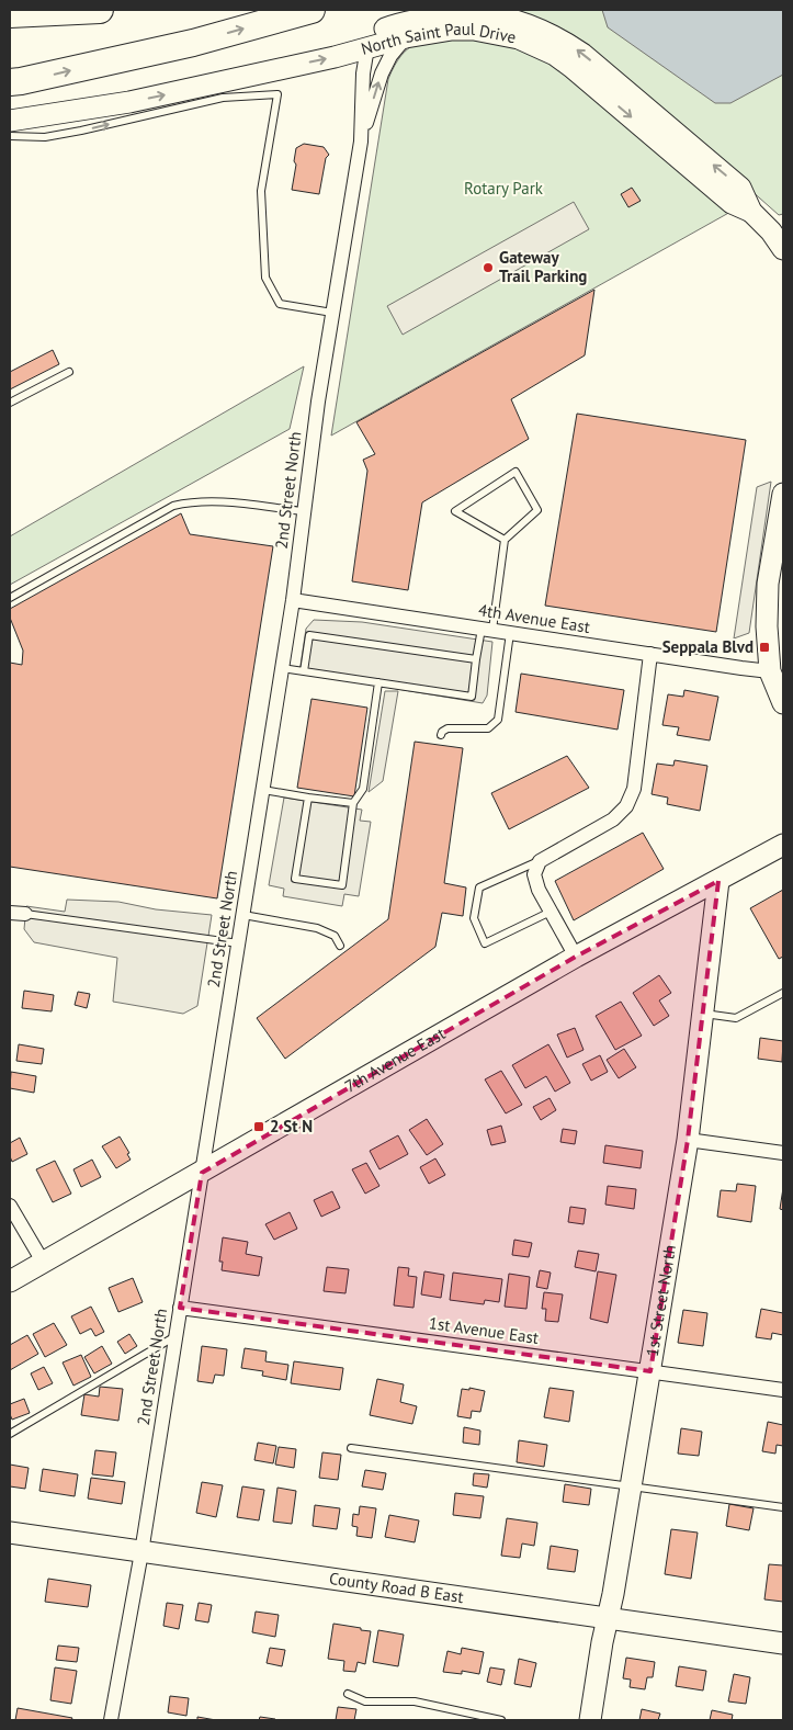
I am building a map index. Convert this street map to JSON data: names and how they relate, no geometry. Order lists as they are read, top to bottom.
{
  "streets": {
    "street": [
      "North Saint Paul Drive",
      "2nd Street North",
      "4th Avenue East",
      "7th Avenue East",
      "1st Street North",
      "1st Avenue East",
      "County Road B East"
    ]
  },
  "crossings": [
    ["North Saint Paul Drive", "2nd Street North"],
    ["2nd Street North", "4th Avenue East"],
    ["2nd Street North", "7th Avenue East"],
    ["2nd Street North", "1st Avenue East"],
    ["2nd Street North", "County Road B East"],
    ["7th Avenue East", "1st Street North"],
    ["1st Street North", "1st Avenue East"],
    ["1st Street North", "County Road B East"]
  ],
  "parks": ["Rotary Park"],
  "places": {
    "other": ["Gateway Trail Parking"],
    "transit": ["Seppala Blvd", "2 St N"]
  }
}
